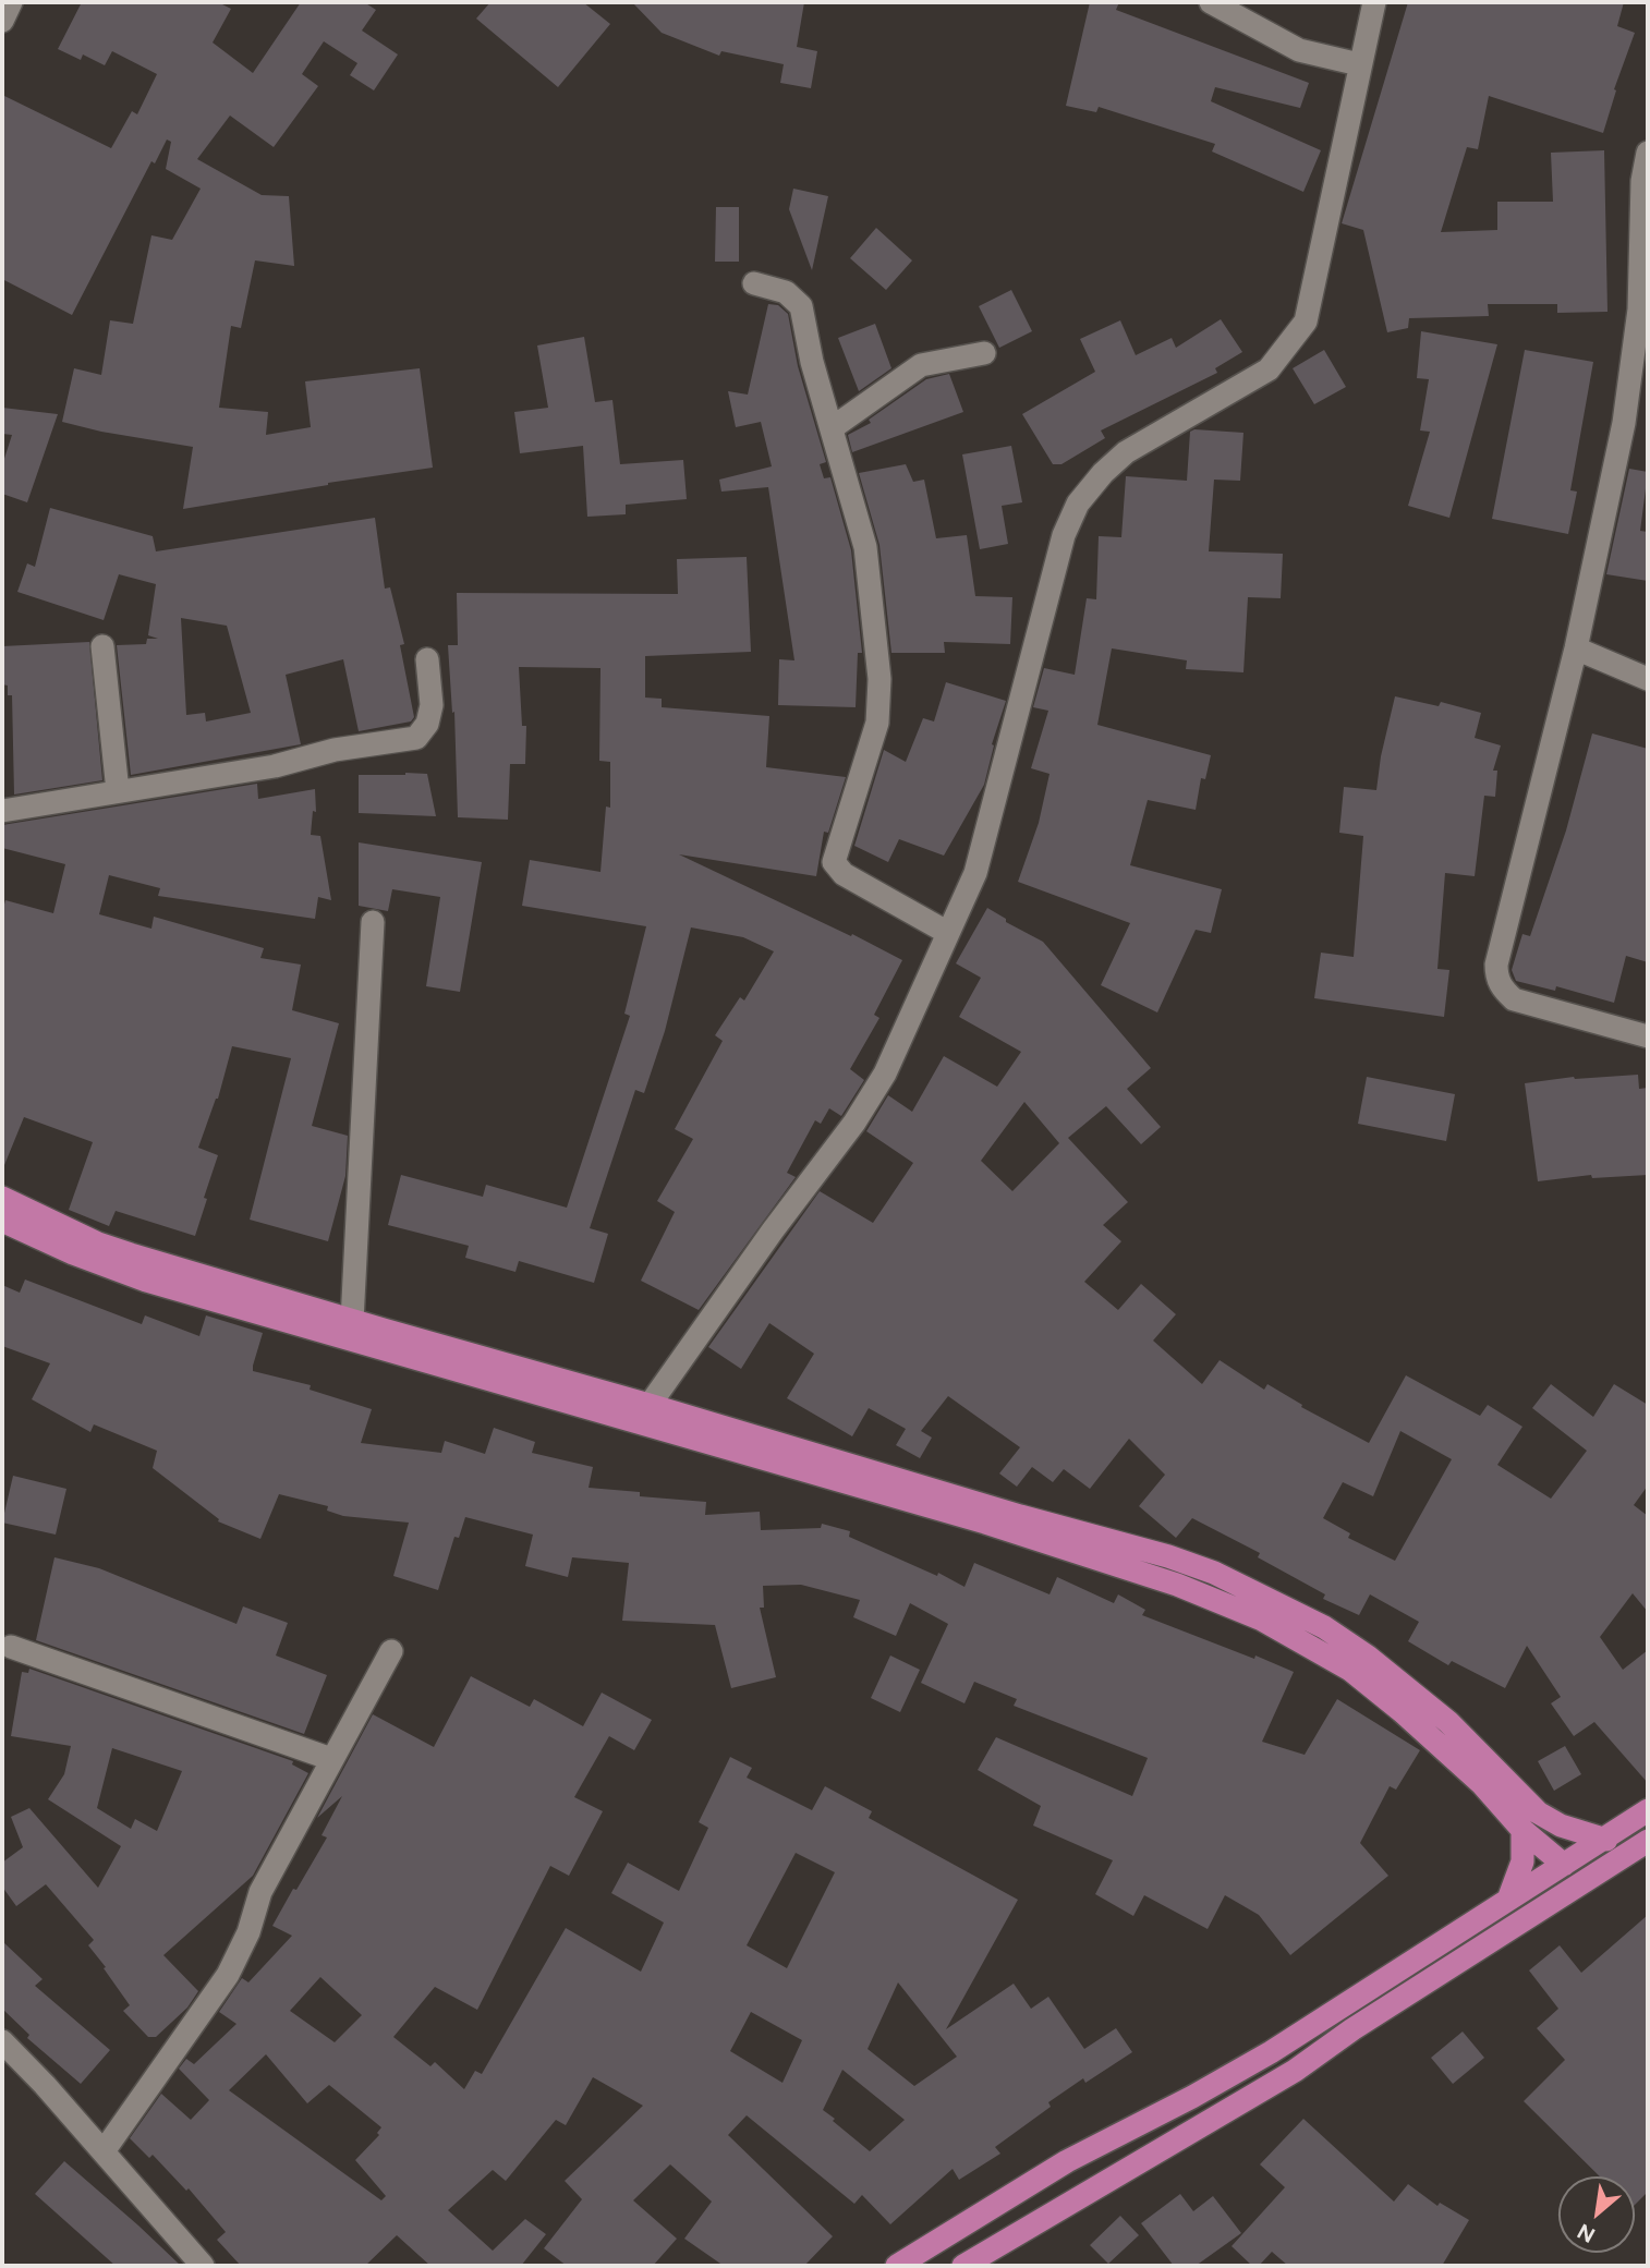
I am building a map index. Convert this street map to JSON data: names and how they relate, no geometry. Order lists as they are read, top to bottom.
{
  "north": "bottom left"
}
